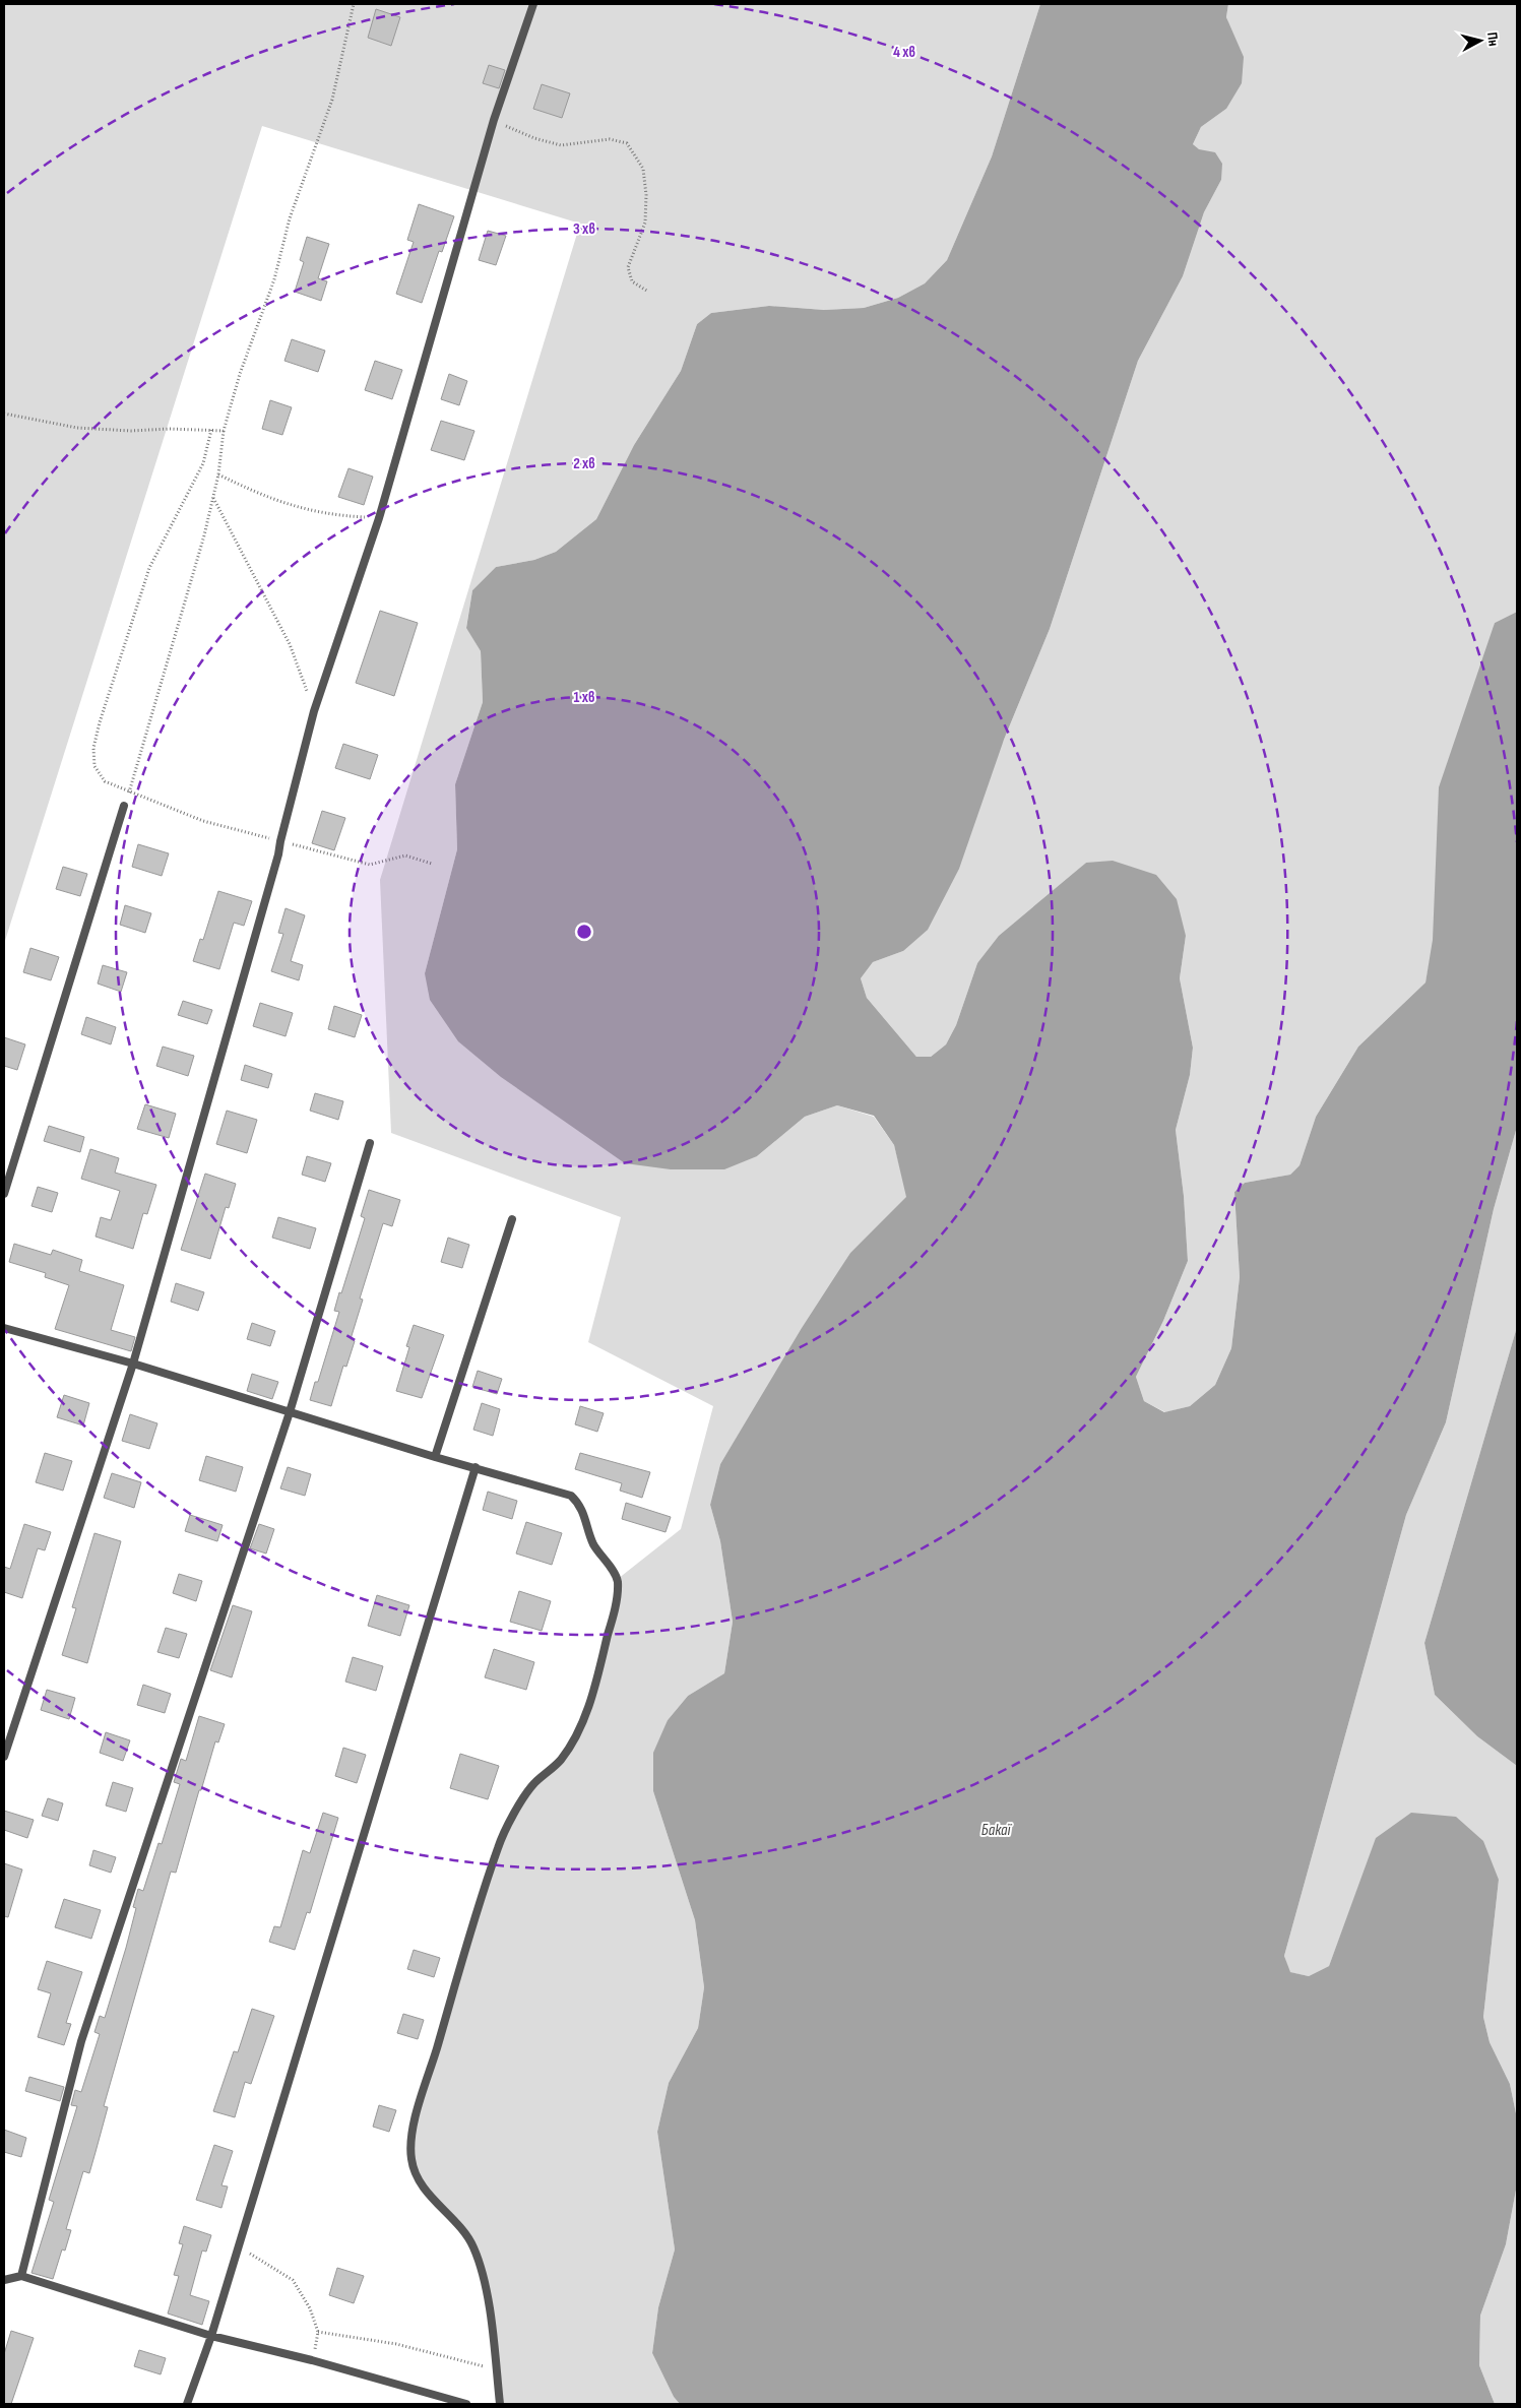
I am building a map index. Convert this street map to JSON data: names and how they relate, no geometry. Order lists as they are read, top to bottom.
{
  "water": ["Бакаї"],
  "north": "right",
  "rings": [
    "4 хв",
    "3 хв",
    "2 хв",
    "1 хв"
  ]
}
